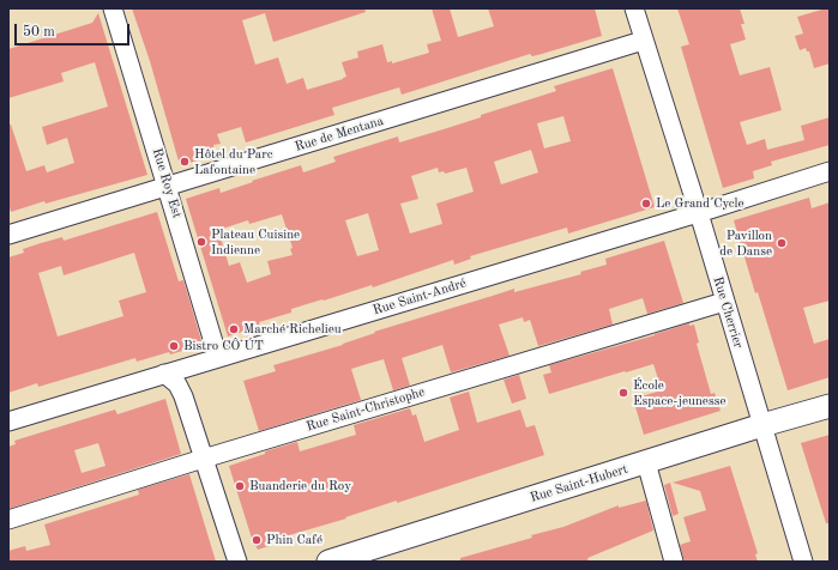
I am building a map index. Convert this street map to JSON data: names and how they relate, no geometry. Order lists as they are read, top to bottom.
{
  "streets": {
    "street": [
      "Rue de Mentana",
      "Rue Roy Est",
      "Rue Saint-André",
      "Rue Cherrier",
      "Rue Saint-Christophe",
      "Rue Saint-Hubert"
    ]
  },
  "crossings": [
    ["Rue de Mentana", "Rue Roy Est"],
    ["Rue de Mentana", "Rue Cherrier"],
    ["Rue Roy Est", "Rue Saint-André"],
    ["Rue Saint-André", "Rue Cherrier"],
    ["Rue Cherrier", "Rue Saint-Christophe"],
    ["Rue Cherrier", "Rue Saint-Hubert"]
  ],
  "places": [
    "Hôtel du Parc Lafontaine",
    "Le Grand Cycle",
    "Plateau Cuisine Indienne",
    "Pavillon de Danse",
    "Marché Richelieu",
    "Bistro CÔ ÚT",
    "École Espace-jeunesse",
    "Buanderie du Roy",
    "Phin Café"
  ],
  "scale_bar": "50 m"
}
